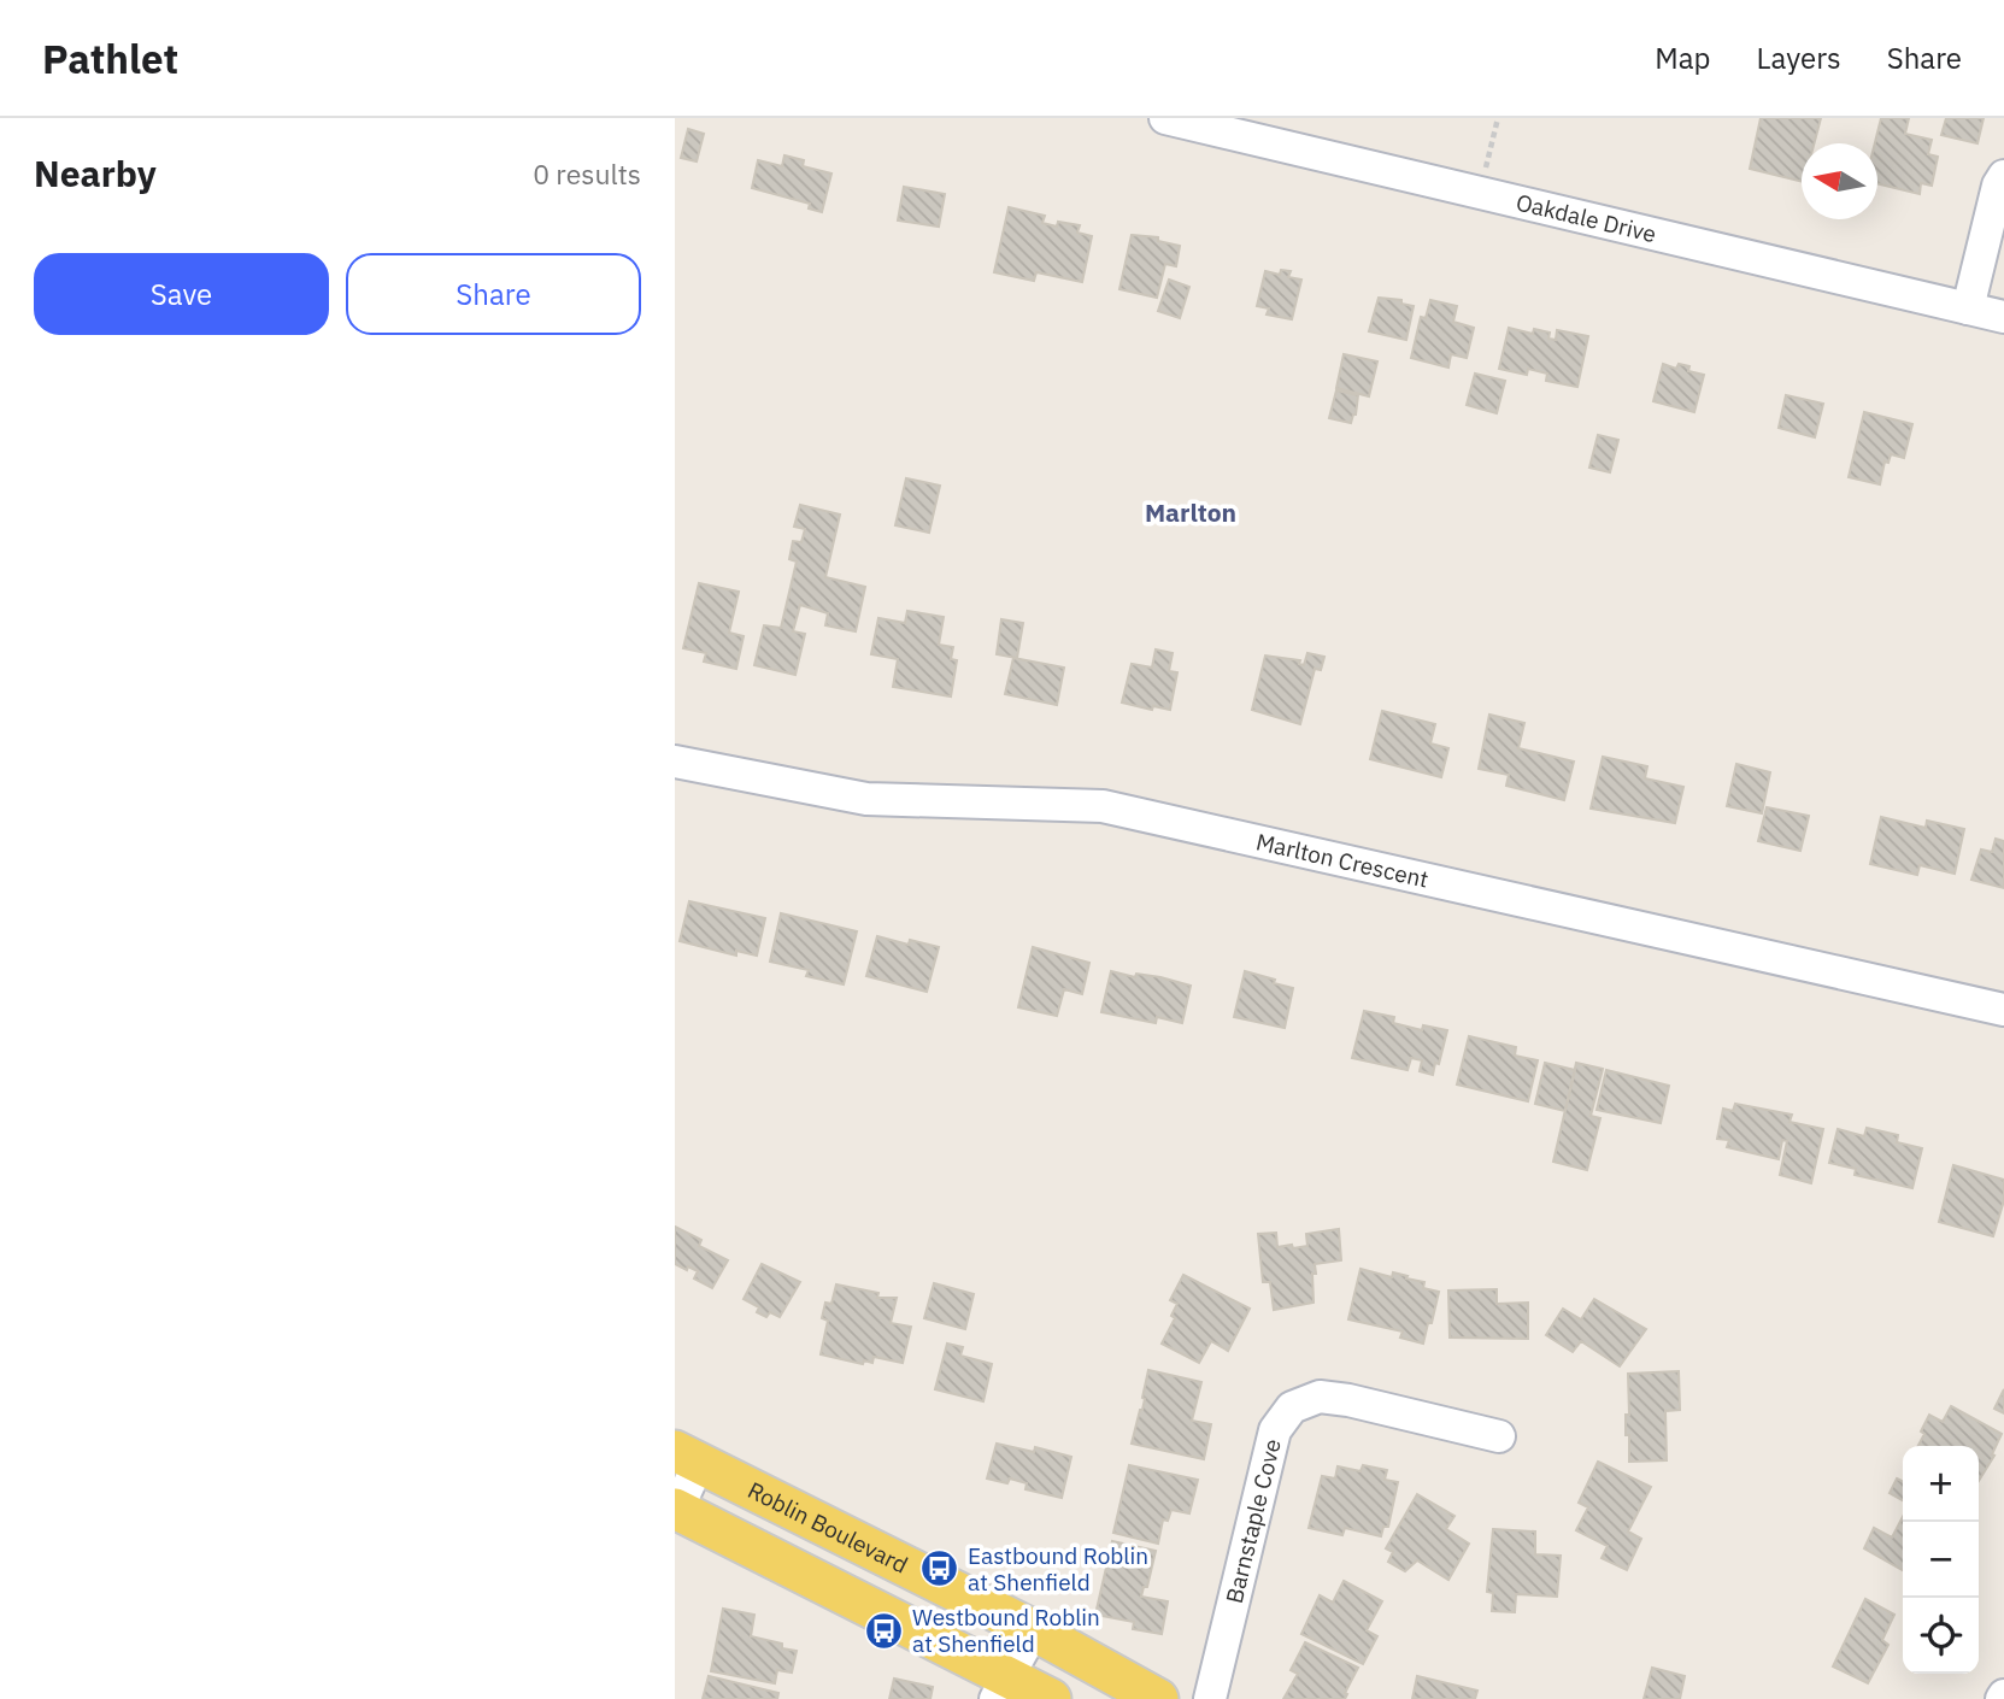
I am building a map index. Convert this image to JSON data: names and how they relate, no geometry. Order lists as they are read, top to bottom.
{
  "streets": {
    "main road": ["Roblin Boulevard"],
    "street": ["Oakdale Drive", "Marlton Crescent", "Barnstaple Cove"]
  },
  "districts": ["Marlton"],
  "places": {
    "bus stop": ["Eastbound Roblin at Shenfield", "Westbound Roblin at Shenfield"]
  },
  "north": "left",
  "page": {
    "header": "Pathlet",
    "nav": ["Map", "Layers", "Share"],
    "heading": ["Nearby", "0 results"],
    "buttons": ["Save", "Share"],
    "map_buttons": ["+", "−"]
  }
}
